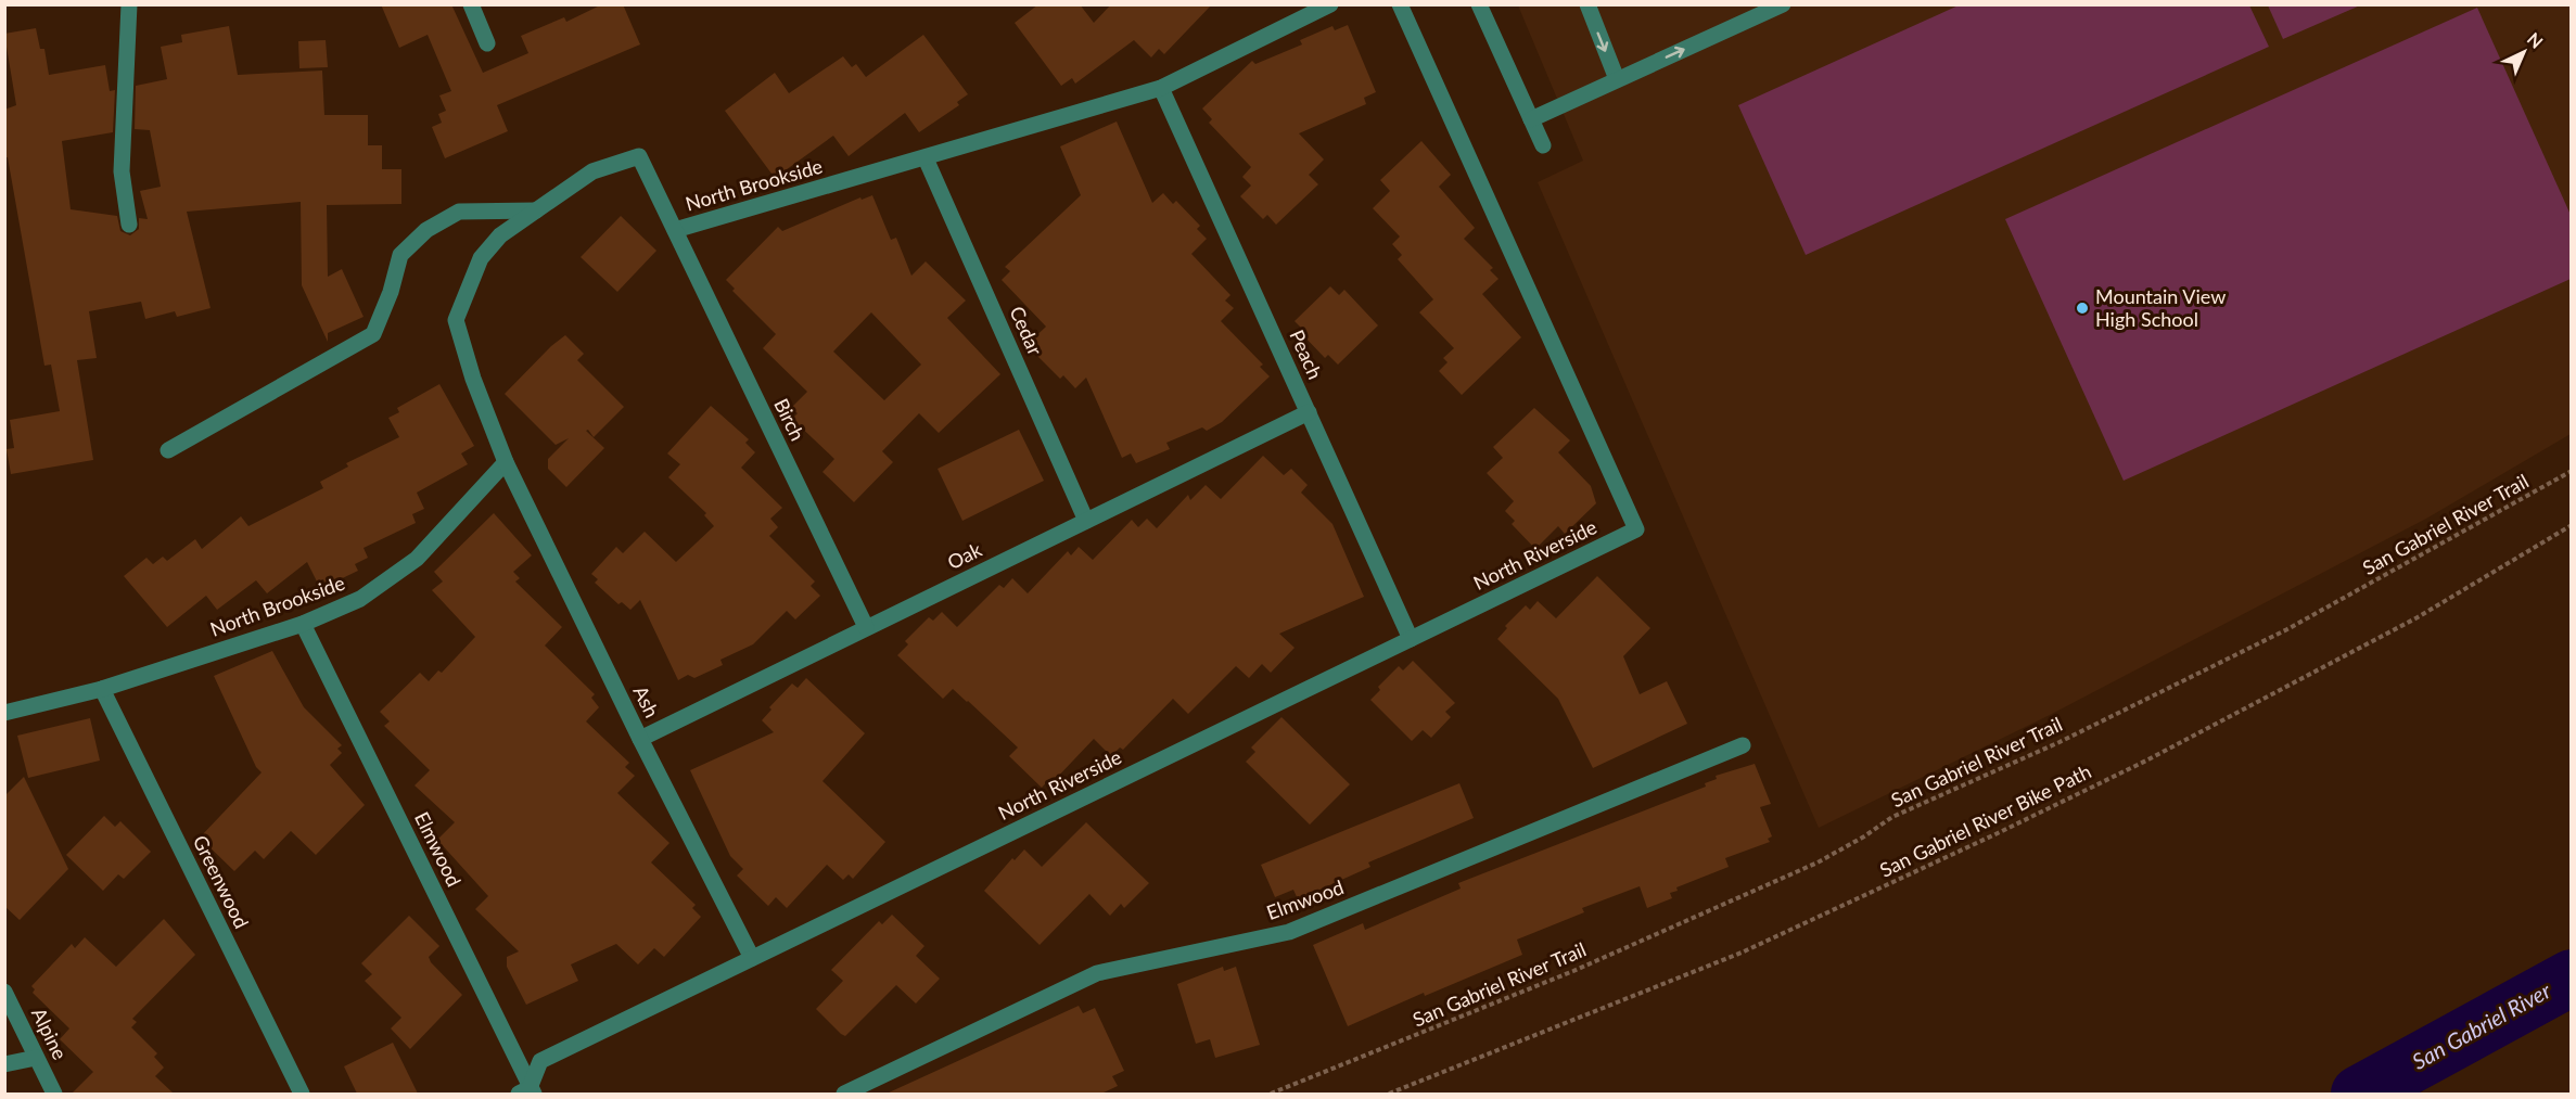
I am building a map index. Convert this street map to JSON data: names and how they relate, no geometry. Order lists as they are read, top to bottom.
{
  "streets": {
    "street": [
      "North Brookside",
      "Cedar",
      "Peach",
      "Birch",
      "North Riverside",
      "Oak",
      "Ash",
      "Elmwood",
      "Greenwood",
      "Alpine"
    ],
    "path": ["San Gabriel River Trail", "San Gabriel River Bike Path"]
  },
  "crossings": [
    ["North Brookside", "Cedar"],
    ["North Brookside", "Peach"],
    ["North Brookside", "Birch"],
    ["North Brookside", "Ash"],
    ["North Brookside", "Elmwood"],
    ["North Brookside", "Greenwood"],
    ["Cedar", "Oak"],
    ["Peach", "North Riverside"],
    ["Peach", "Oak"],
    ["Birch", "Oak"],
    ["North Riverside", "Ash"],
    ["North Riverside", "Elmwood"],
    ["Oak", "Ash"]
  ],
  "water": ["San Gabriel River"],
  "places": ["Mountain View High School"],
  "north": "top right"
}
